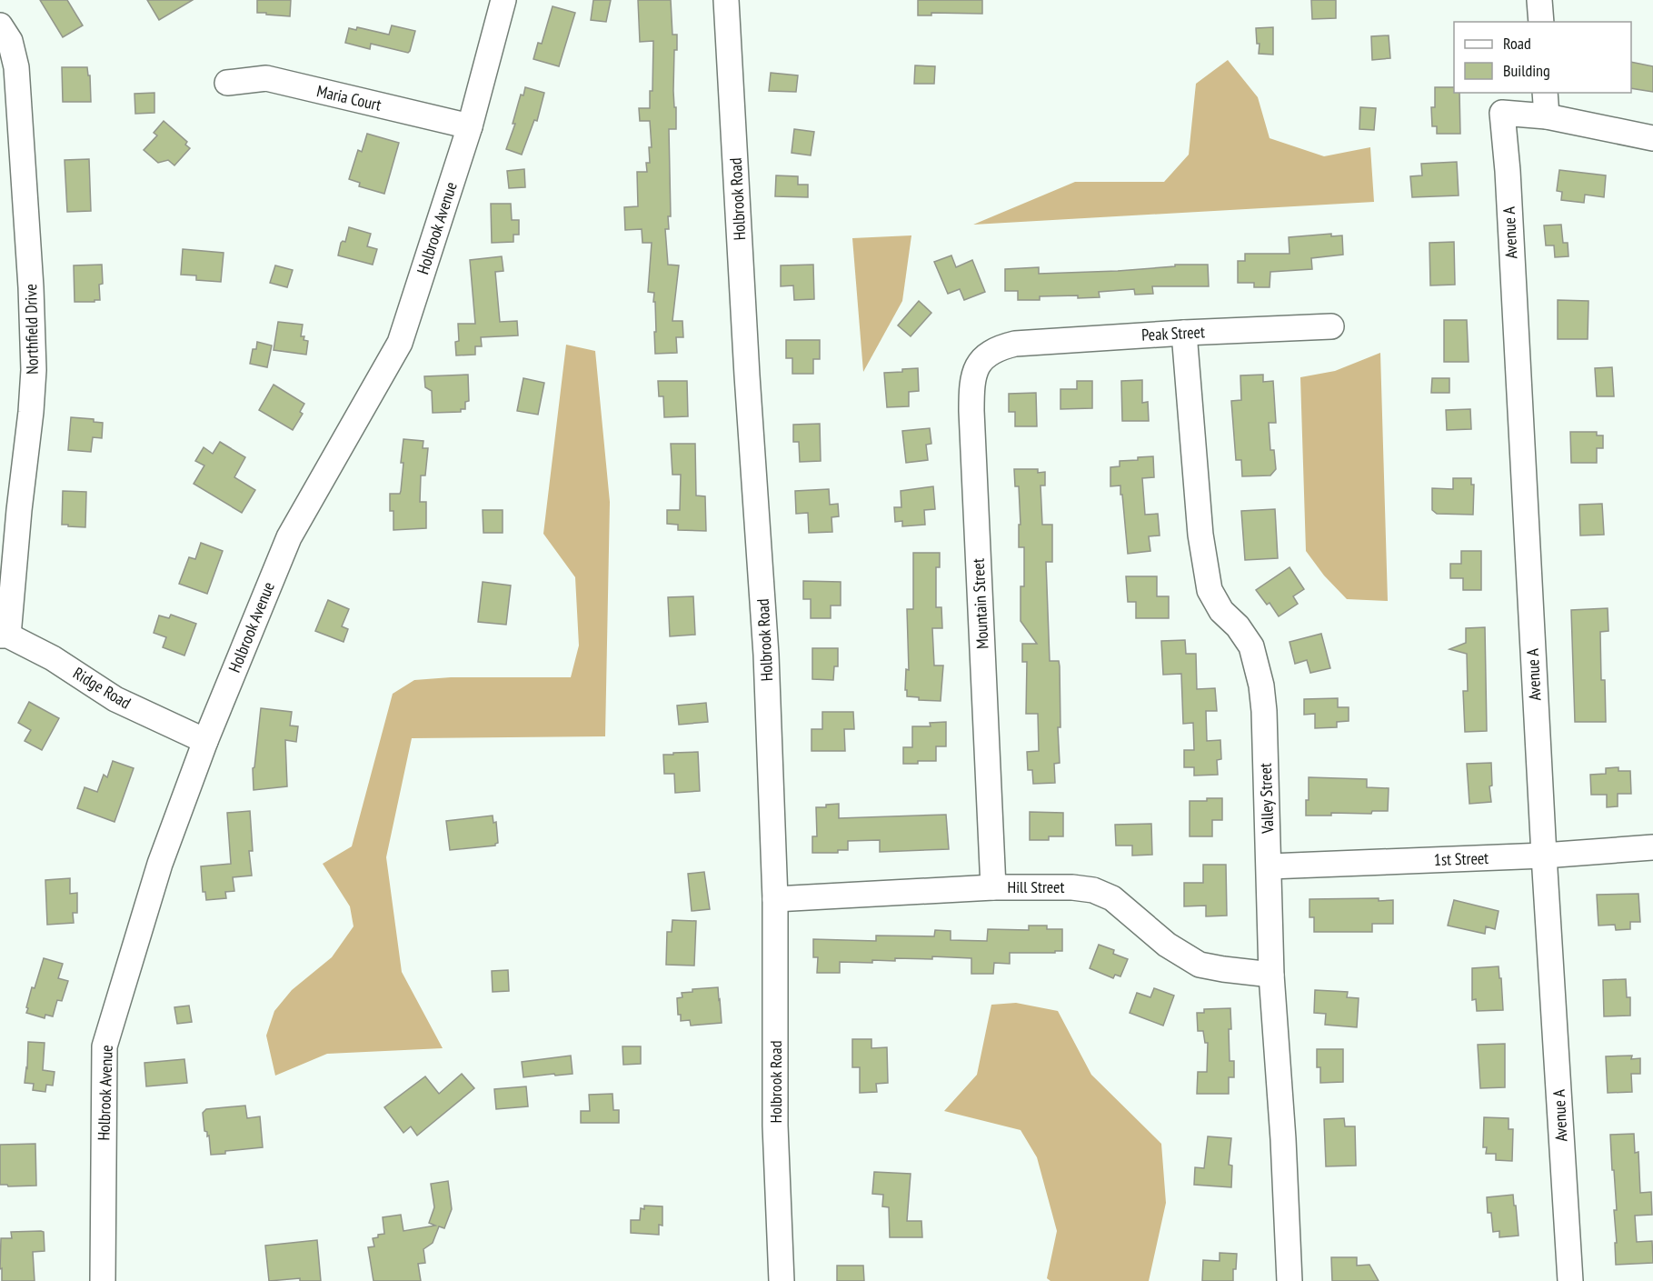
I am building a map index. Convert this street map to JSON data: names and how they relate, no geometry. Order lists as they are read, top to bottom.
{
  "streets": {
    "street": [
      "Maria Court",
      "Holbrook Road",
      "Holbrook Avenue",
      "Avenue A",
      "Northfield Drive",
      "Peak Street",
      "Mountain Street",
      "Ridge Road",
      "Valley Street",
      "1st Street",
      "Hill Street"
    ]
  },
  "crossings": [
    ["Maria Court", "Holbrook Avenue"],
    ["Holbrook Road", "Hill Street"],
    ["Holbrook Avenue", "Ridge Road"],
    ["Avenue A", "1st Street"],
    ["Northfield Drive", "Ridge Road"],
    ["Peak Street", "Mountain Street"],
    ["Peak Street", "Valley Street"],
    ["Mountain Street", "Hill Street"],
    ["Valley Street", "1st Street"],
    ["Valley Street", "Hill Street"]
  ],
  "legend": ["Road", "Building"]
}
